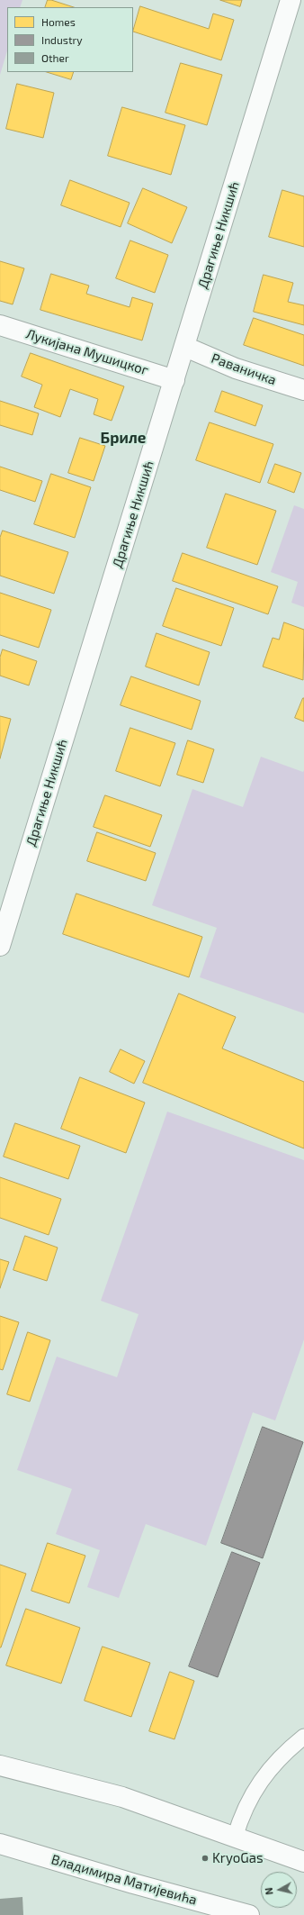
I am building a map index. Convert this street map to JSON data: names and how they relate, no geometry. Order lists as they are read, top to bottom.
{
  "streets": {
    "street": [
      "Драгиње Никшић",
      "Лукијана Мушицког",
      "Раваничка",
      "Владимира Матијевића"
    ]
  },
  "crossings": [
    ["Драгиње Никшић", "Лукијана Мушицког"],
    ["Драгиње Никшић", "Раваничка"]
  ],
  "districts": ["Бриле"],
  "places": ["KryoGas"],
  "legend": ["Homes", "Industry", "Other"],
  "north": "left"
}
